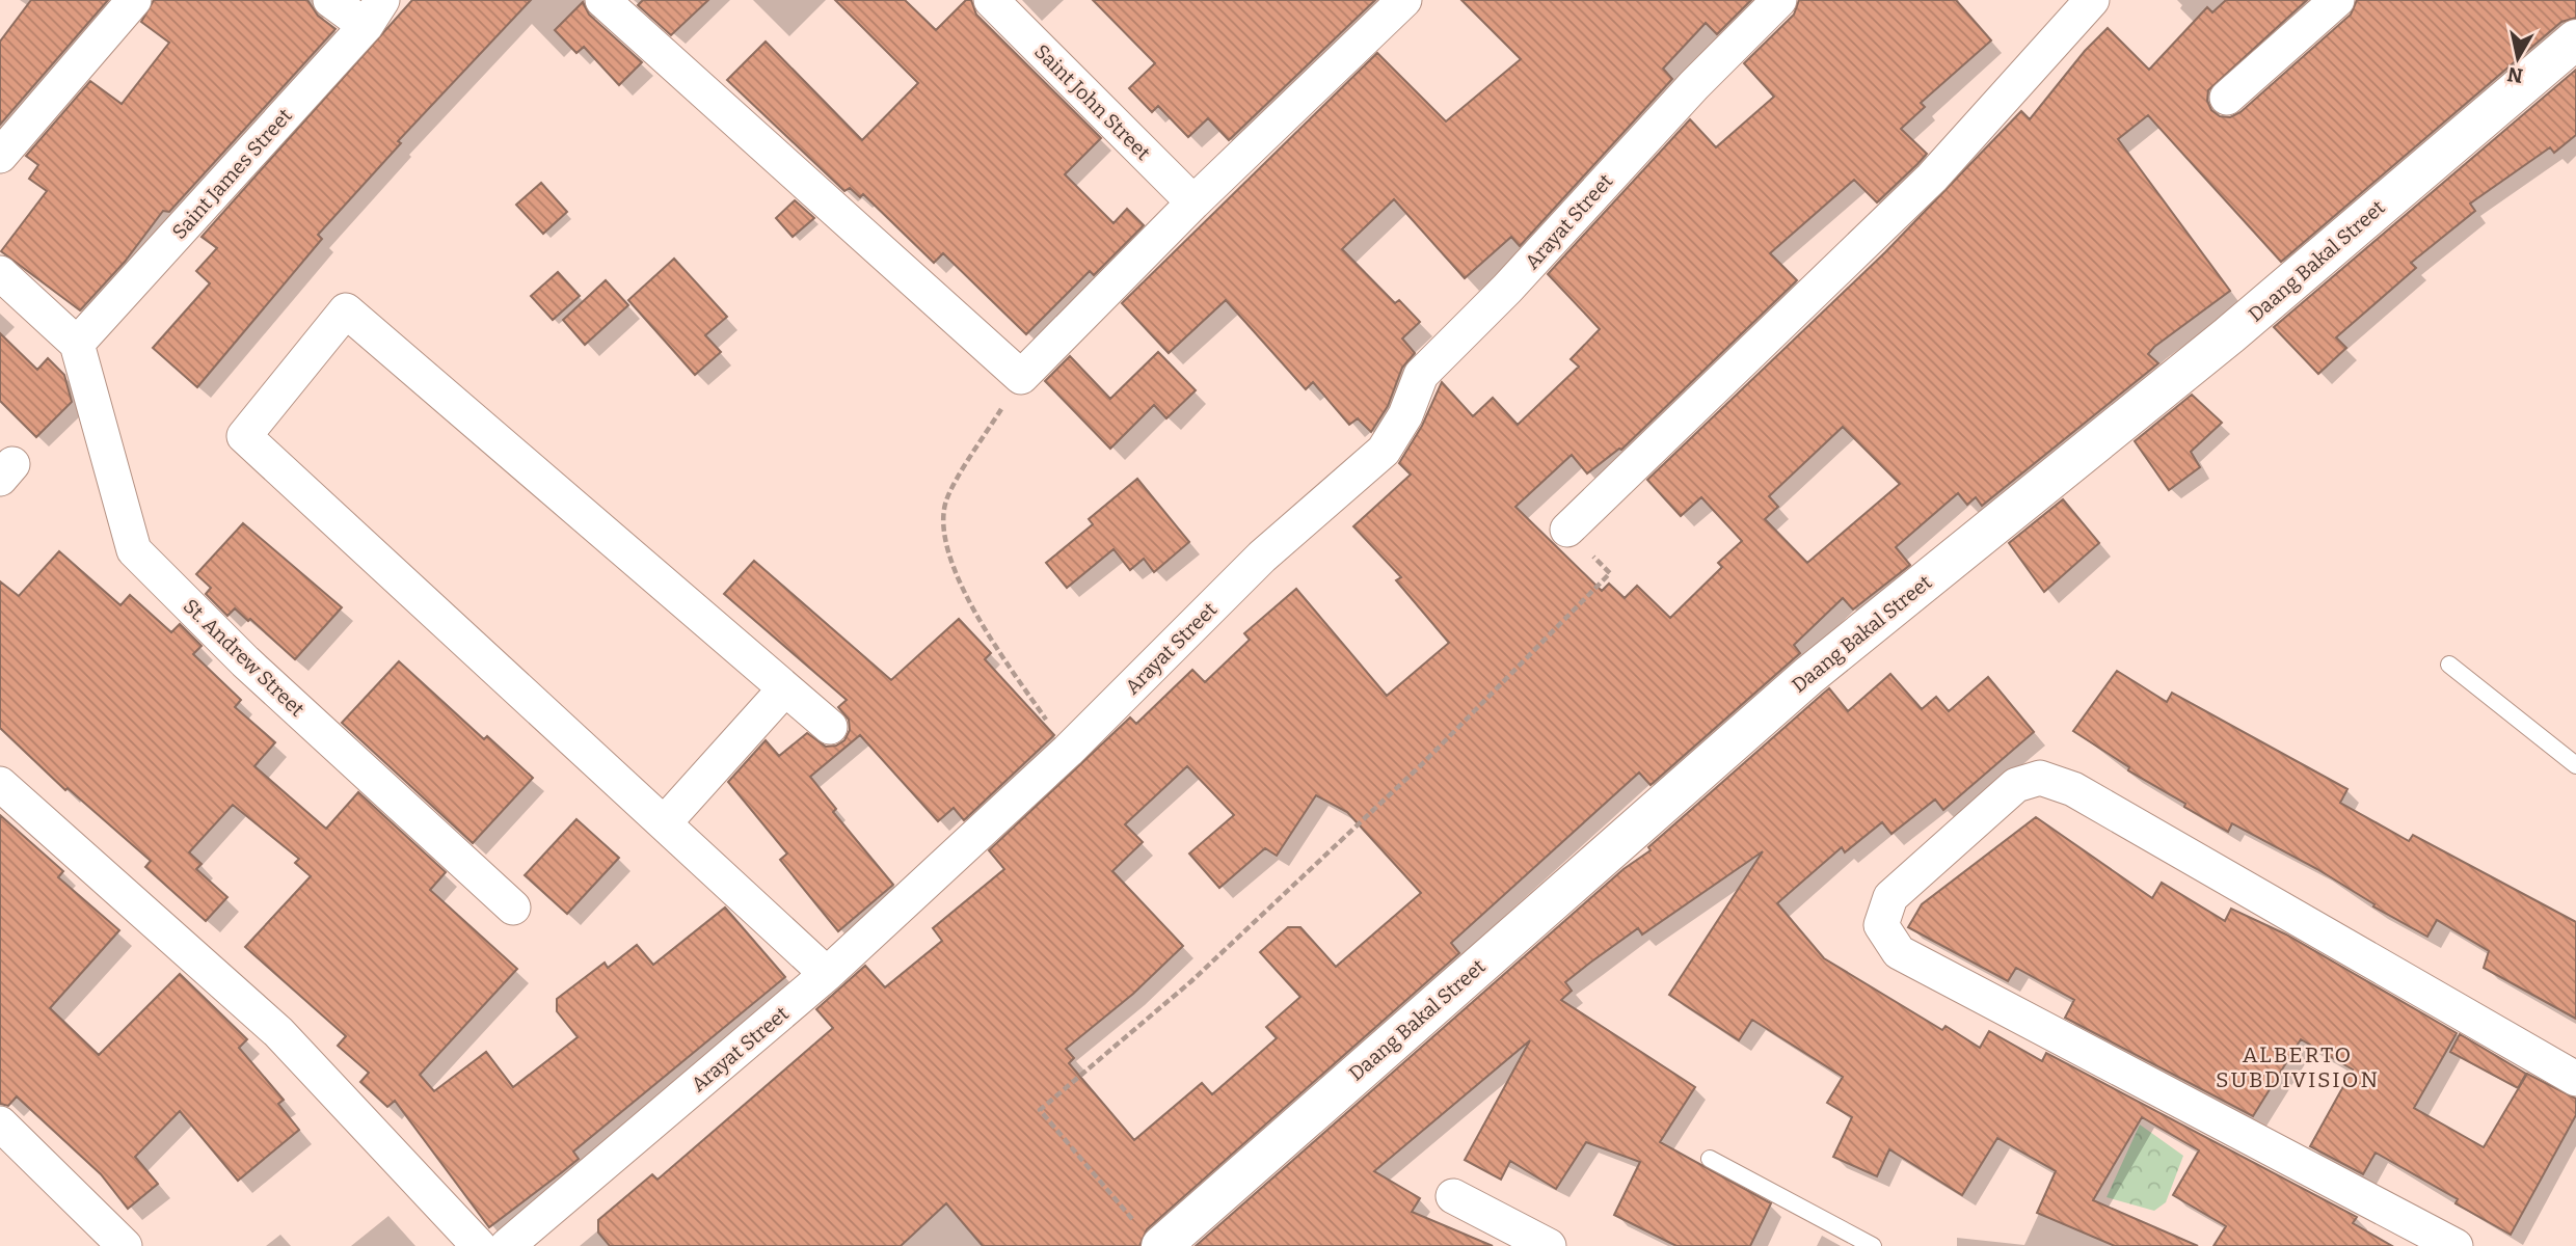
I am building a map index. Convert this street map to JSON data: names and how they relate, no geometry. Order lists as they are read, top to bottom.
{
  "streets": {
    "street": [
      "Saint John Street",
      "Saint James Street",
      "Arayat Street",
      "Daang Bakal Street",
      "St. Andrew Street"
    ]
  },
  "crossings": [
    ["Saint James Street", "St. Andrew Street"]
  ],
  "districts": ["ALBERTO SUBDIVISION"],
  "north": "bottom"
}
